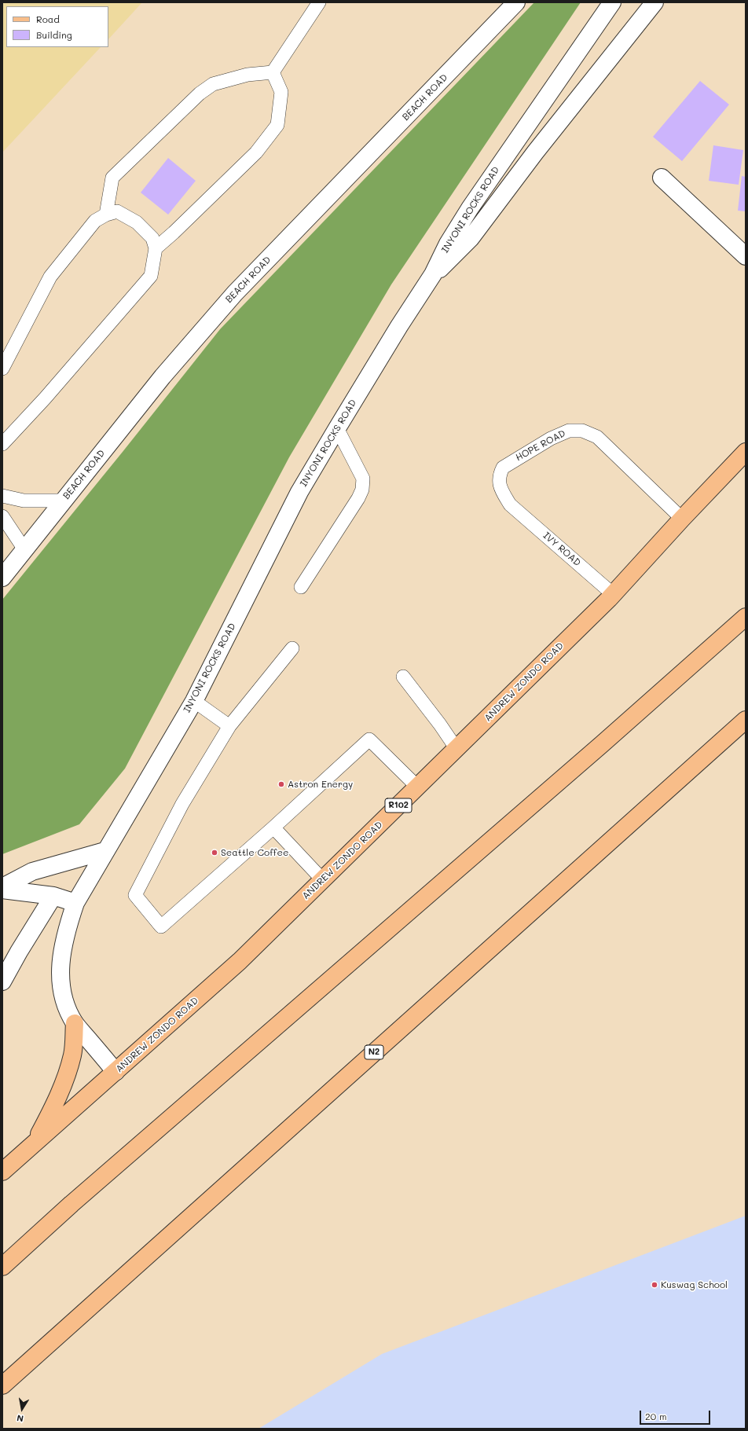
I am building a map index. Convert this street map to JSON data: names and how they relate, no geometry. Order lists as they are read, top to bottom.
{
  "streets": {
    "main road": ["ANDREW ZONDO ROAD", "R102", "N2"],
    "street": ["BEACH ROAD", "INYONI ROCKS ROAD"],
    "lane": ["HOPE ROAD", "IVY ROAD"]
  },
  "crossings": [
    ["INYONI ROCKS ROAD", "ANDREW ZONDO ROAD"],
    ["HOPE ROAD", "IVY ROAD"],
    ["HOPE ROAD", "ANDREW ZONDO ROAD"],
    ["IVY ROAD", "ANDREW ZONDO ROAD"]
  ],
  "places": ["Astron Energy", "Seattle Coffee", "Kuswag School"],
  "legend": ["Road", "Building"],
  "scale_bar": "20 m",
  "north": "bottom"
}
